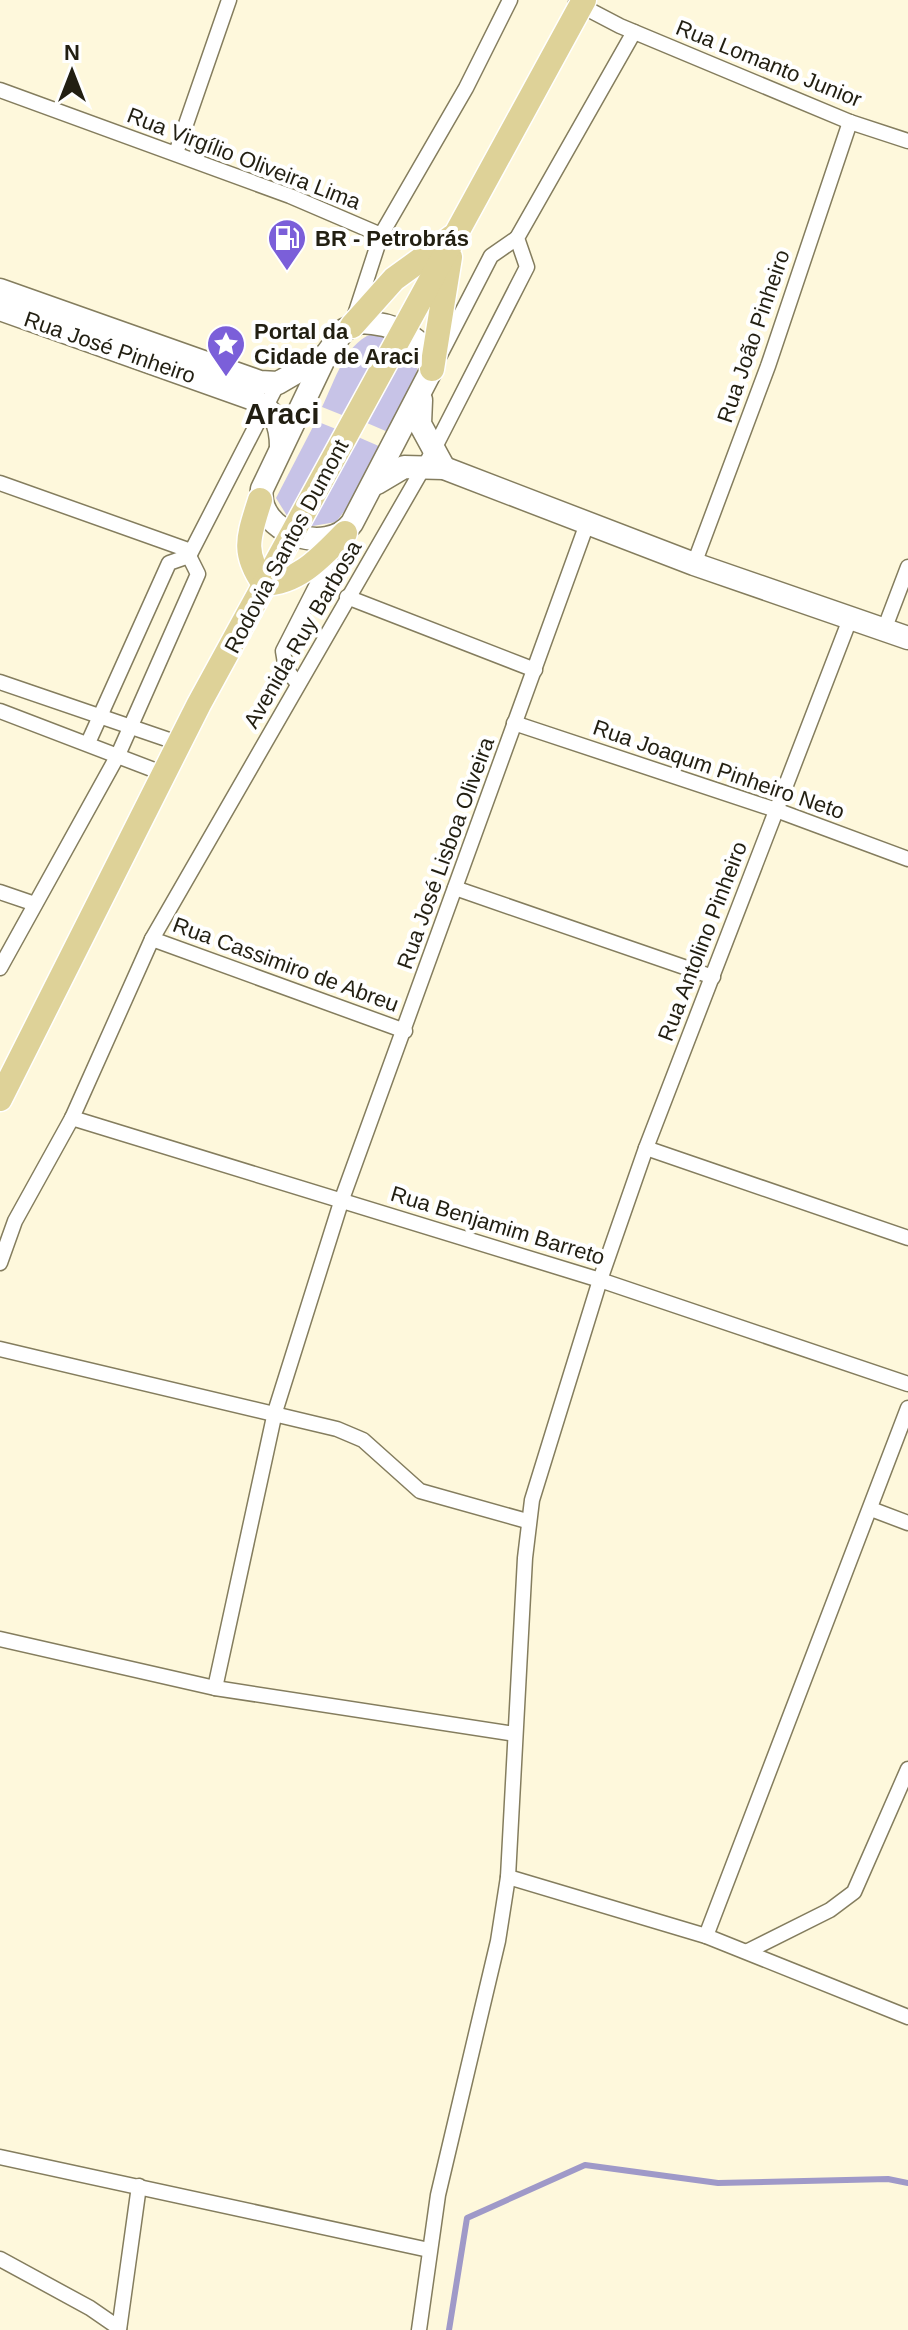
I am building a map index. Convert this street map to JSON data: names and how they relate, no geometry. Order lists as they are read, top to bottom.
{
  "streets": {
    "highway": ["Rodovia Santos Dumont"],
    "main road": ["Rua José Pinheiro"],
    "street": [
      "Rua Lomanto Junior",
      "Rua Virgílio Oliveira Lima",
      "Rua João Pinheiro",
      "Avenida Ruy Barbosa",
      "Rua Joaqum Pinheiro Neto",
      "Rua José Lisboa Oliveira",
      "Rua Antolino Pinheiro",
      "Rua Cassimiro de Abreu",
      "Rua Benjamim Barreto"
    ]
  },
  "crossings": [
    ["Rua Lomanto Junior", "Rua João Pinheiro"],
    ["Rua Lomanto Junior", "Rodovia Santos Dumont"],
    ["Avenida Ruy Barbosa", "Rua Cassimiro de Abreu"],
    ["Avenida Ruy Barbosa", "Rua Benjamim Barreto"],
    ["Rua Joaqum Pinheiro Neto", "Rua José Lisboa Oliveira"],
    ["Rua Joaqum Pinheiro Neto", "Rua Antolino Pinheiro"],
    ["Rua José Lisboa Oliveira", "Rua Cassimiro de Abreu"],
    ["Rua José Lisboa Oliveira", "Rua Benjamim Barreto"],
    ["Rua Antolino Pinheiro", "Rua Benjamim Barreto"]
  ],
  "districts": ["Araci"],
  "places": {
    "fuel station": ["BR - Petrobrás"],
    "place": ["Portal da Cidade de Araci"]
  },
  "north": "top"
}
